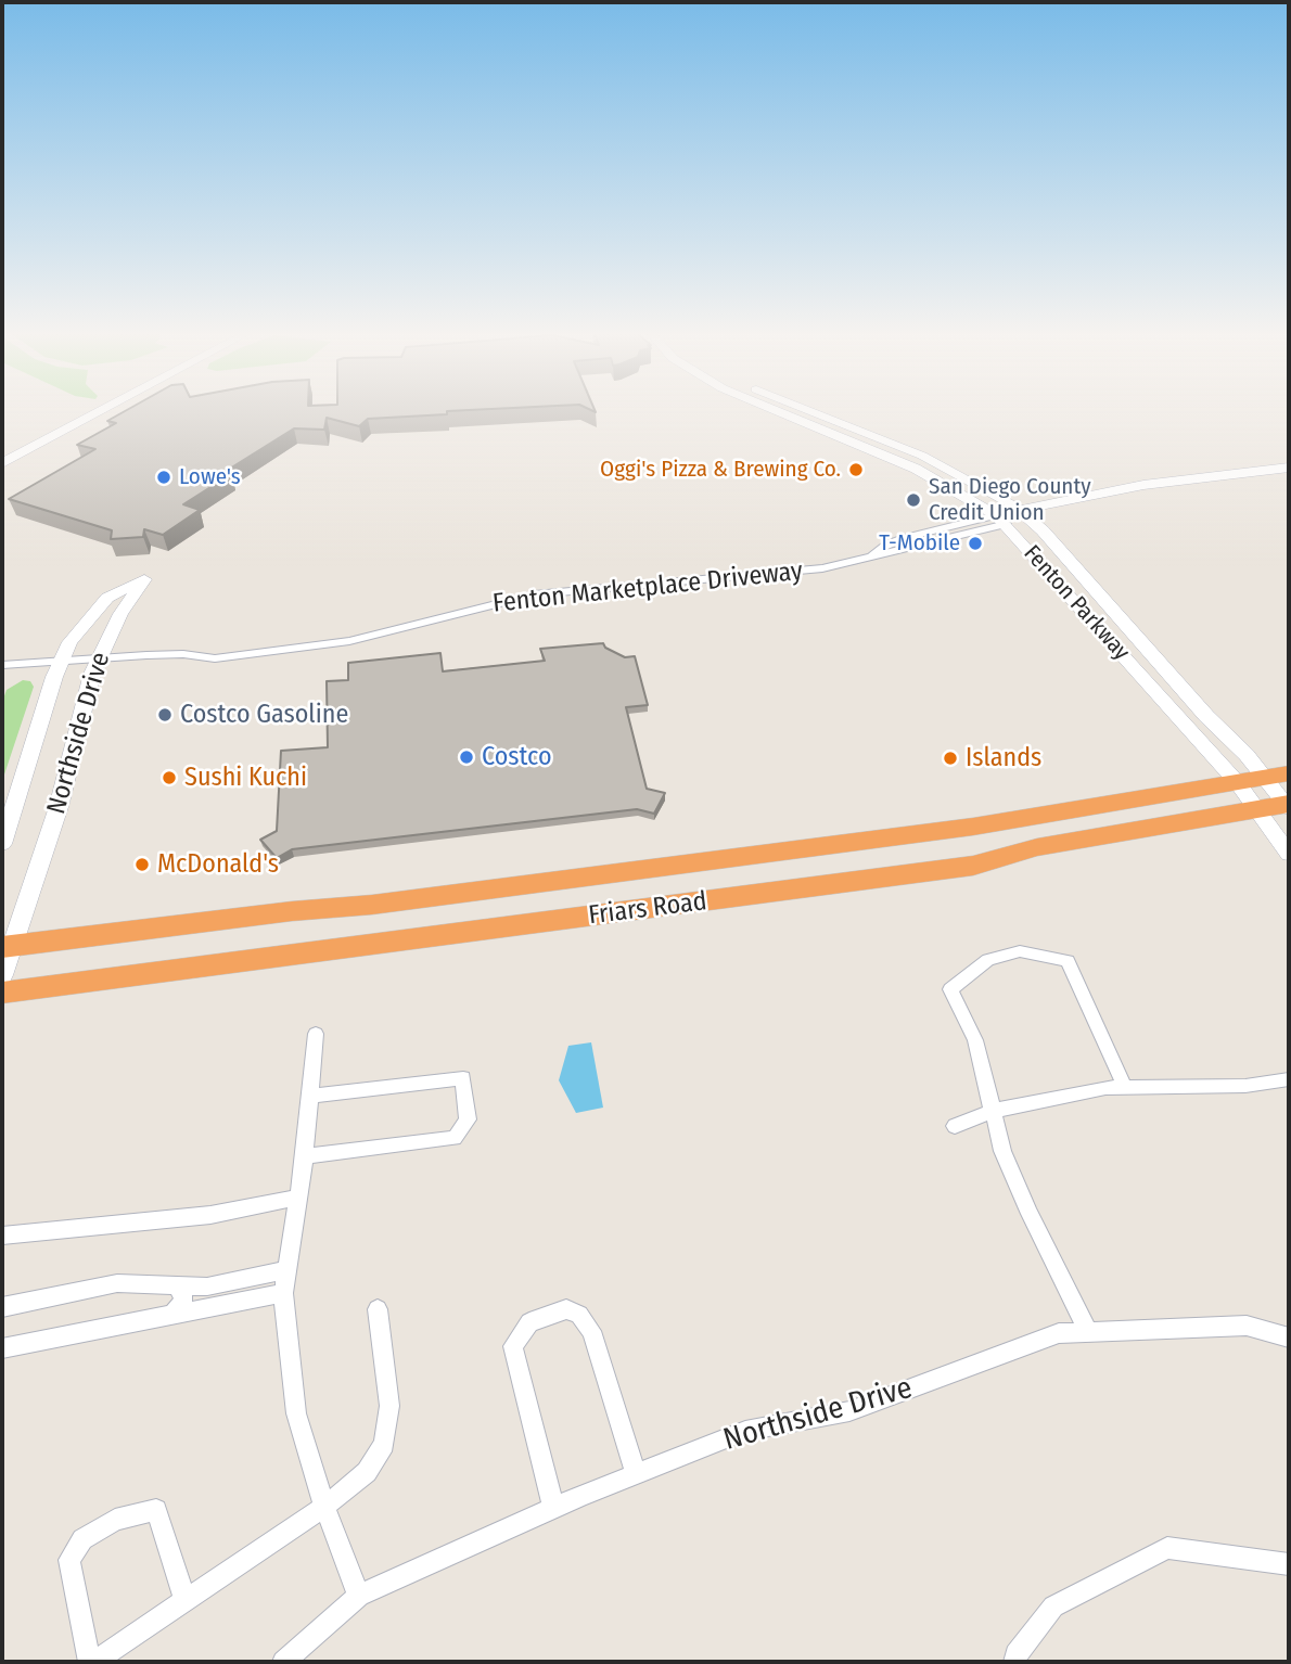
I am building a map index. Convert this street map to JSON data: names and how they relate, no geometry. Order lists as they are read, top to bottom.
{
  "streets": {
    "highway": ["Friars Road"],
    "street": ["Fenton Marketplace Driveway", "Fenton Parkway", "Northside Drive"]
  },
  "crossings": [
    ["Fenton Marketplace Driveway", "Fenton Parkway"],
    ["Fenton Marketplace Driveway", "Northside Drive"],
    ["Fenton Parkway", "Friars Road"],
    ["Northside Drive", "Friars Road"]
  ],
  "places": [
    "Oggi's Pizza & Brewing Co.",
    "Lowe's",
    "San Diego County Credit Union",
    "T-Mobile",
    "Costco Gasoline",
    "Costco",
    "Islands",
    "Sushi Kuchi",
    "McDonald's"
  ]
}
